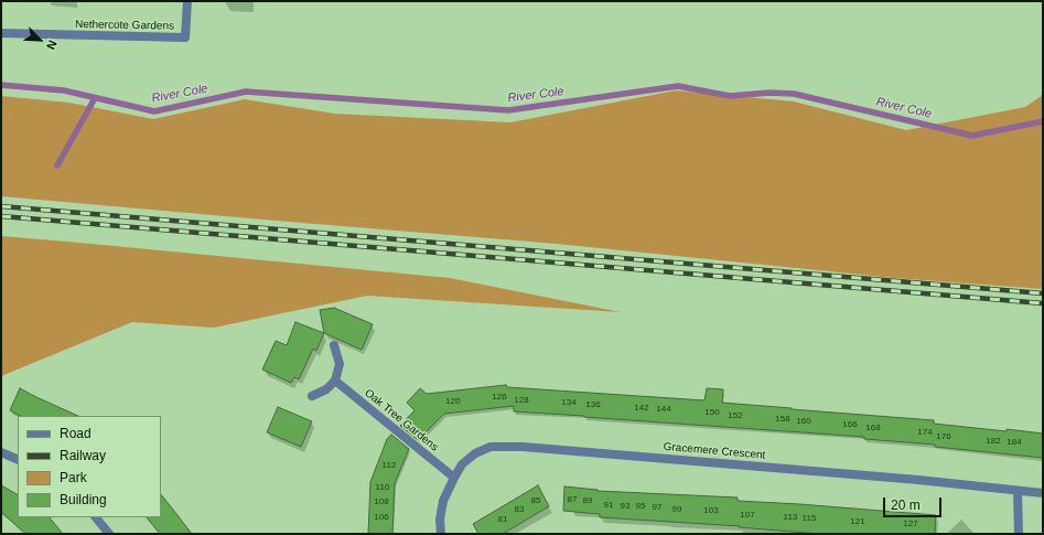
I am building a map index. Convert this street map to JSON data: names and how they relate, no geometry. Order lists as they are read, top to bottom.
{
  "streets": {
    "street": ["Nethercote Gardens", "Oak Tree Gardens", "Gracemere Crescent"]
  },
  "crossings": [
    ["Oak Tree Gardens", "Gracemere Crescent"]
  ],
  "water": ["River Cole"],
  "house_numbers": [
    "126",
    "128",
    "120",
    "134",
    "136",
    "142",
    "144",
    "150",
    "152",
    "158",
    "160",
    "166",
    "168",
    "174",
    "176",
    "182",
    "184",
    "112",
    "110",
    "87",
    "85",
    "89",
    "108",
    "91",
    "93",
    "95",
    "97",
    "83",
    "99",
    "103",
    "107",
    "106",
    "113",
    "115",
    "81",
    "121",
    "127"
  ],
  "legend": [
    "Road",
    "Railway",
    "Park",
    "Building"
  ],
  "scale_bar": "20 m",
  "north": "bottom right"
}
